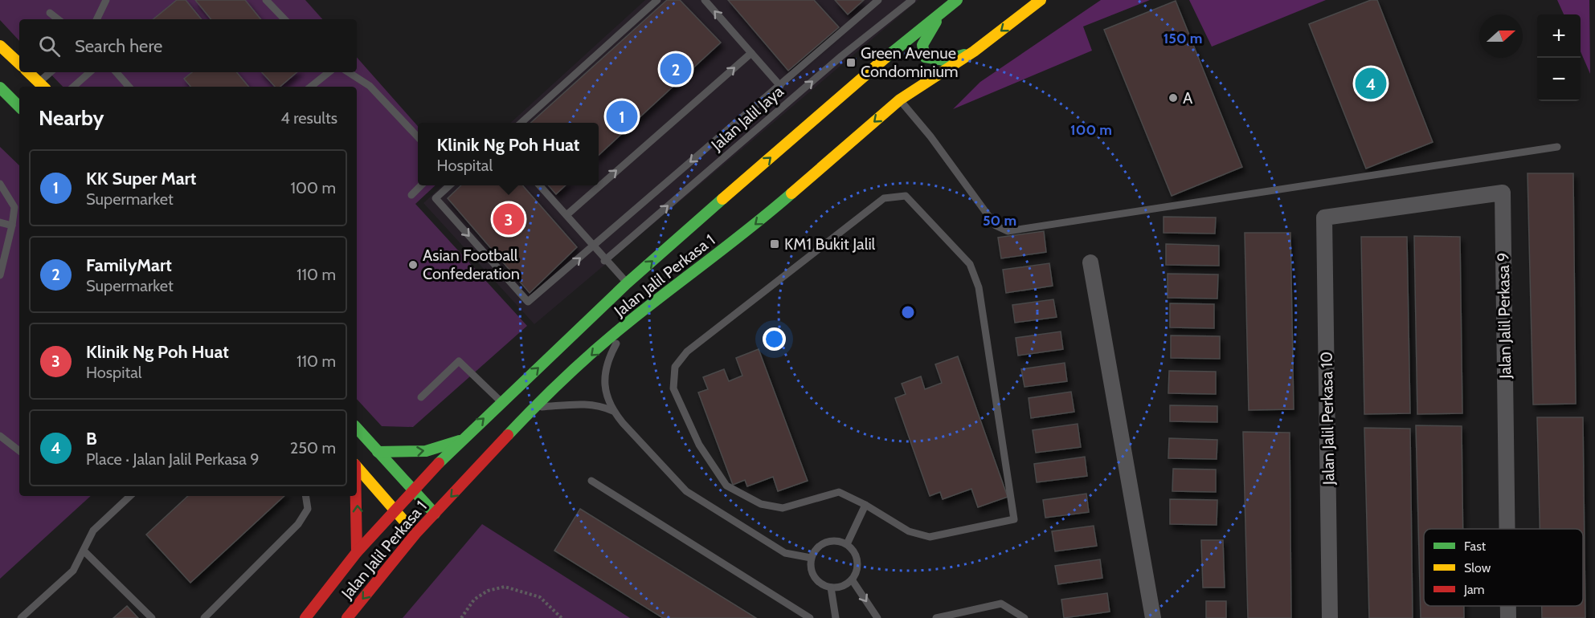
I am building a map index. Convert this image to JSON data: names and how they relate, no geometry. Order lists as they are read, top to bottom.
{
  "streets": {
    "main road": ["Jalan Jalil Perkasa 1"],
    "street": ["Jalan Jalil Perkasa 9", "Jalan Jalil Perkasa 10"],
    "lane": ["Jalan Jalil Jaya"]
  },
  "crossings": [
    ["Jalan Jalil Perkasa 9", "Jalan Jalil Perkasa 10"]
  ],
  "places": {
    "transit": ["Green Avenue Condominium", "KM1 Bukit Jalil"],
    "other": ["A", "Asian Football Confederation"]
  },
  "legend": ["Fast", "Slow", "Jam"],
  "north": "right",
  "page": {
    "map_buttons": ["+", "−"],
    "search": "Search here",
    "pins": [
      "2",
      "4",
      "1",
      "3"
    ],
    "heading": ["Nearby", "4 results"],
    "popup": ["Klinik Ng Poh Huat", "Hospital"],
    "list": [
      {
        "mark": "1",
        "name": "KK Super Mart",
        "note": "Supermarket",
        "value": "100 m"
      },
      {
        "mark": "2",
        "name": "FamilyMart",
        "note": "Supermarket",
        "value": "110 m"
      },
      {
        "mark": "3",
        "name": "Klinik Ng Poh Huat",
        "note": "Hospital",
        "value": "110 m"
      },
      {
        "mark": "4",
        "name": "B",
        "note": "Place · Jalan Jalil Perkasa 9",
        "value": "250 m"
      }
    ]
  },
  "rings": ["150 m", "100 m", "50 m"]
}
